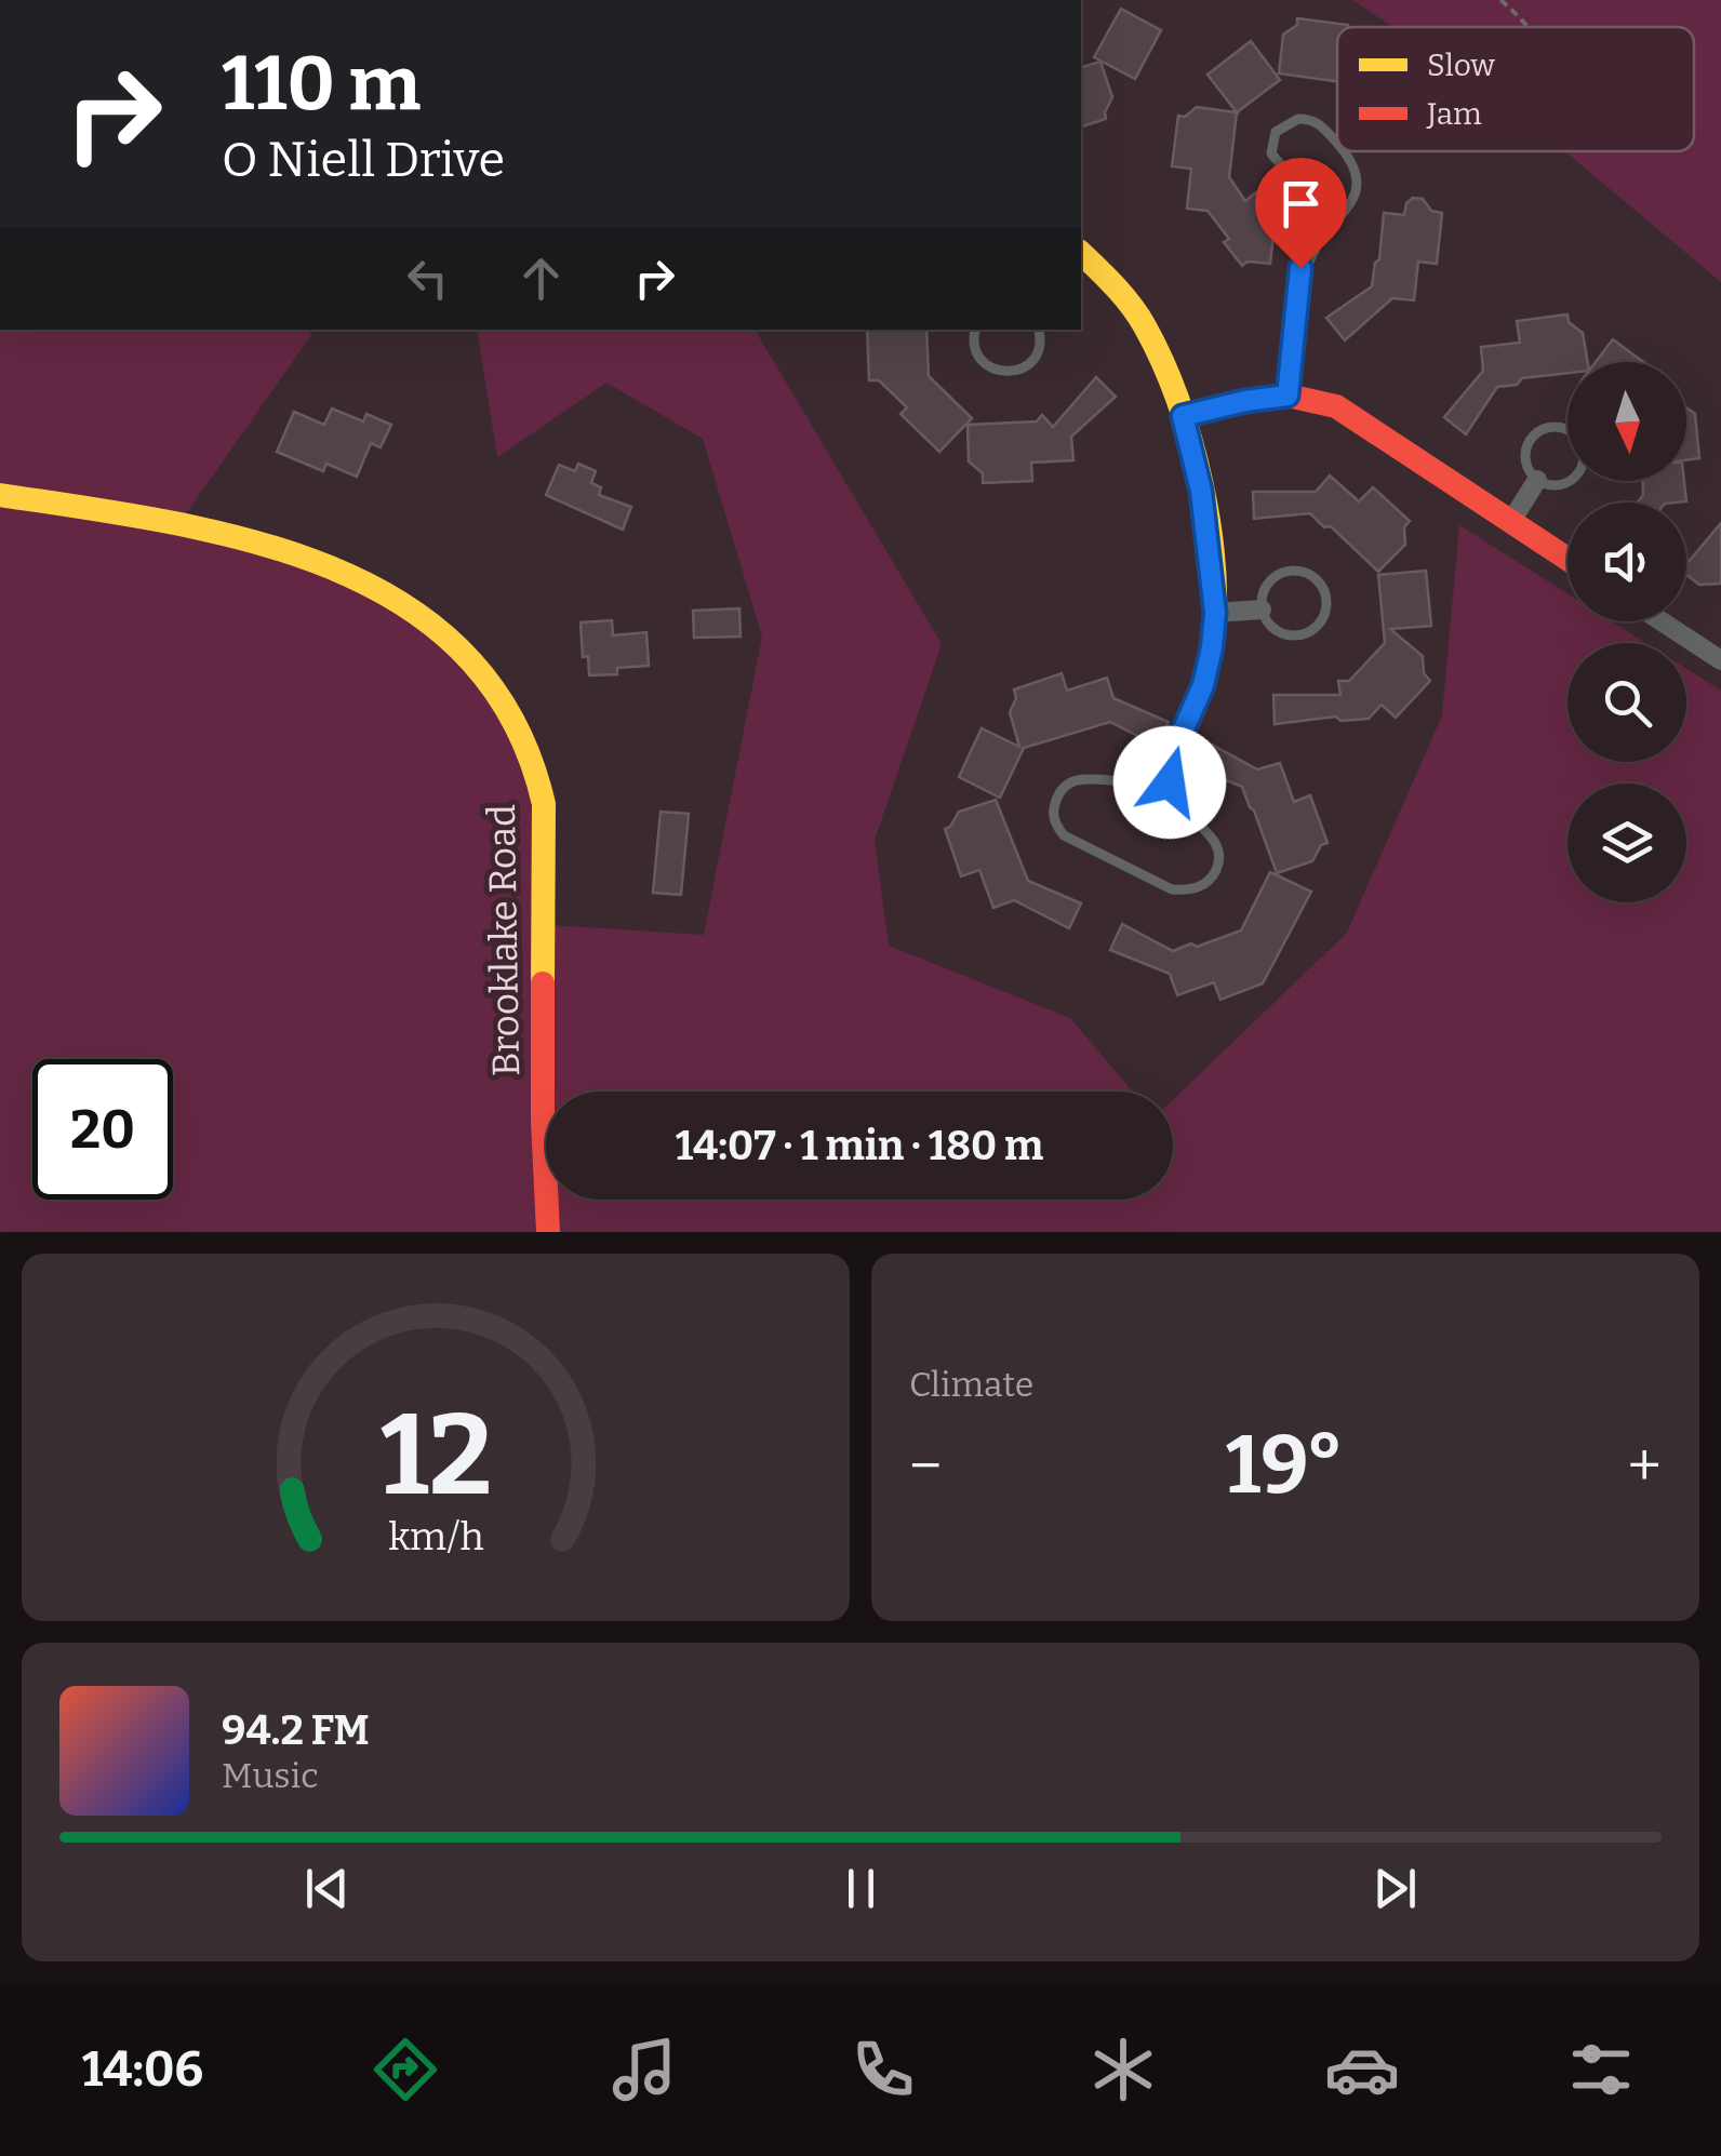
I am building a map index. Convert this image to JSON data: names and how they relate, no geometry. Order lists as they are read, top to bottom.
{
  "streets": {
    "street": ["Brooklake Road"]
  },
  "legend": ["Slow", "Jam"],
  "north": "bottom",
  "page": {
    "turn": ["110 m", "O Niell Drive"],
    "limit": "20",
    "trip": "14:07 · 1 min · 180 m",
    "tile": "Climate",
    "heat": ["−", "19°", "+"],
    "song": ["94.2 FM", "Music"],
    "tabs": "14:06",
    "gauge": ["12", "km/h"]
  }
}
